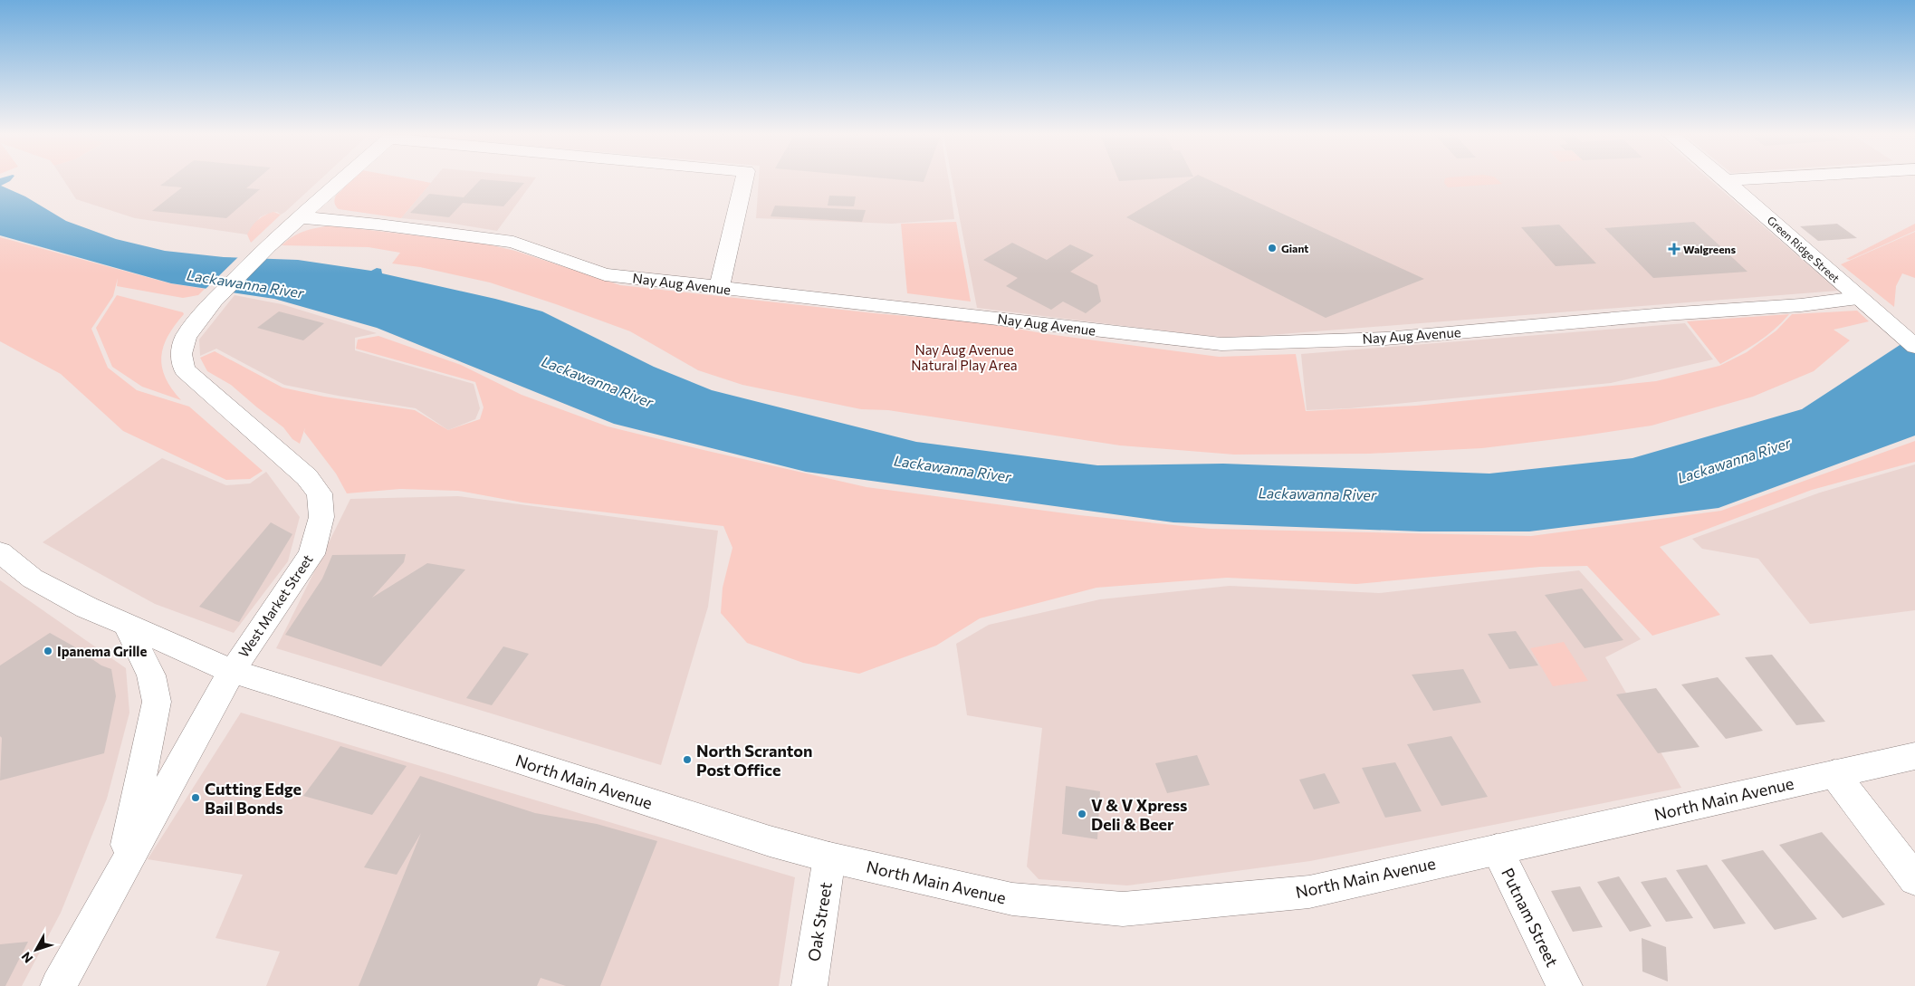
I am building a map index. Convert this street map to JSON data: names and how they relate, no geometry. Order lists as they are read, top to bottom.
{
  "streets": {
    "street": [
      "Green Ridge Street",
      "Nay Aug Avenue",
      "West Market Street",
      "North Main Avenue",
      "Putnam Street",
      "Oak Street"
    ]
  },
  "crossings": [
    ["Green Ridge Street", "Nay Aug Avenue"],
    ["Nay Aug Avenue", "West Market Street"],
    ["West Market Street", "North Main Avenue"],
    ["North Main Avenue", "Putnam Street"],
    ["North Main Avenue", "Oak Street"]
  ],
  "water": ["Lackawanna River"],
  "parks": ["Nay Aug Avenue Natural Play Area"],
  "places": {
    "other": [
      "Giant",
      "Ipanema Grille",
      "North Scranton Post Office",
      "Cutting Edge Bail Bonds",
      "V & V Xpress Deli & Beer"
    ],
    "health": ["Walgreens"]
  },
  "north": "bottom left"
}
